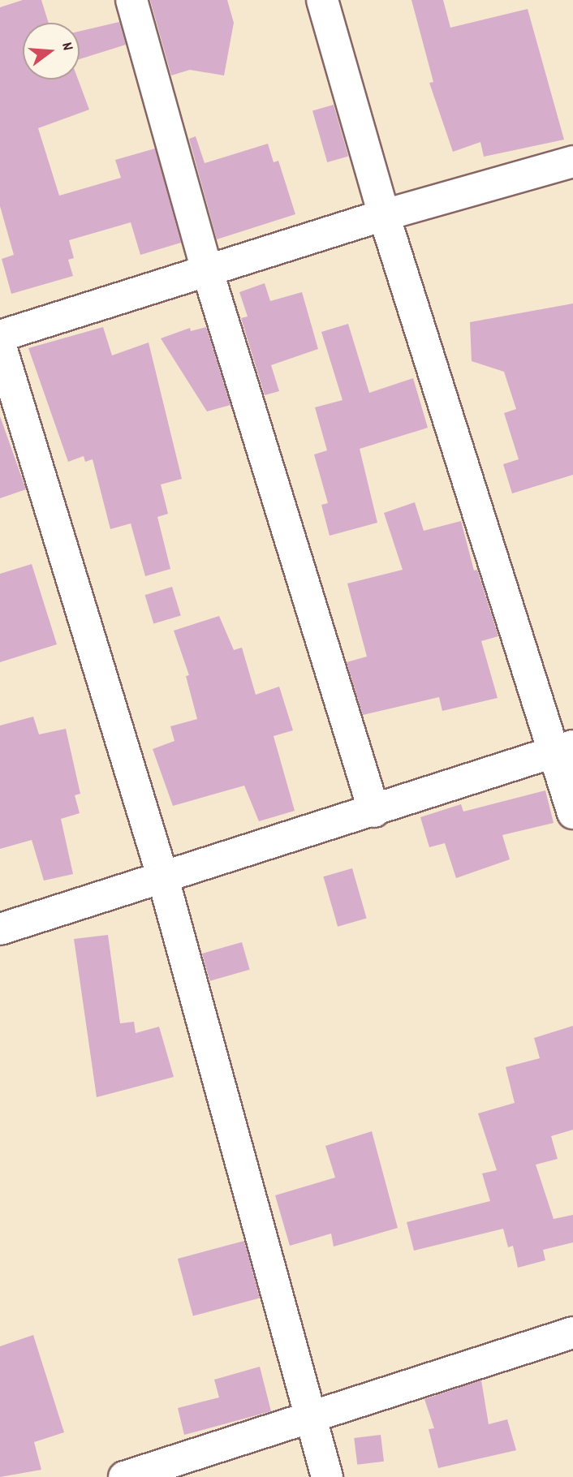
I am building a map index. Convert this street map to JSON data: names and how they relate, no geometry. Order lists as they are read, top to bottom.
{
  "north": "right"
}
